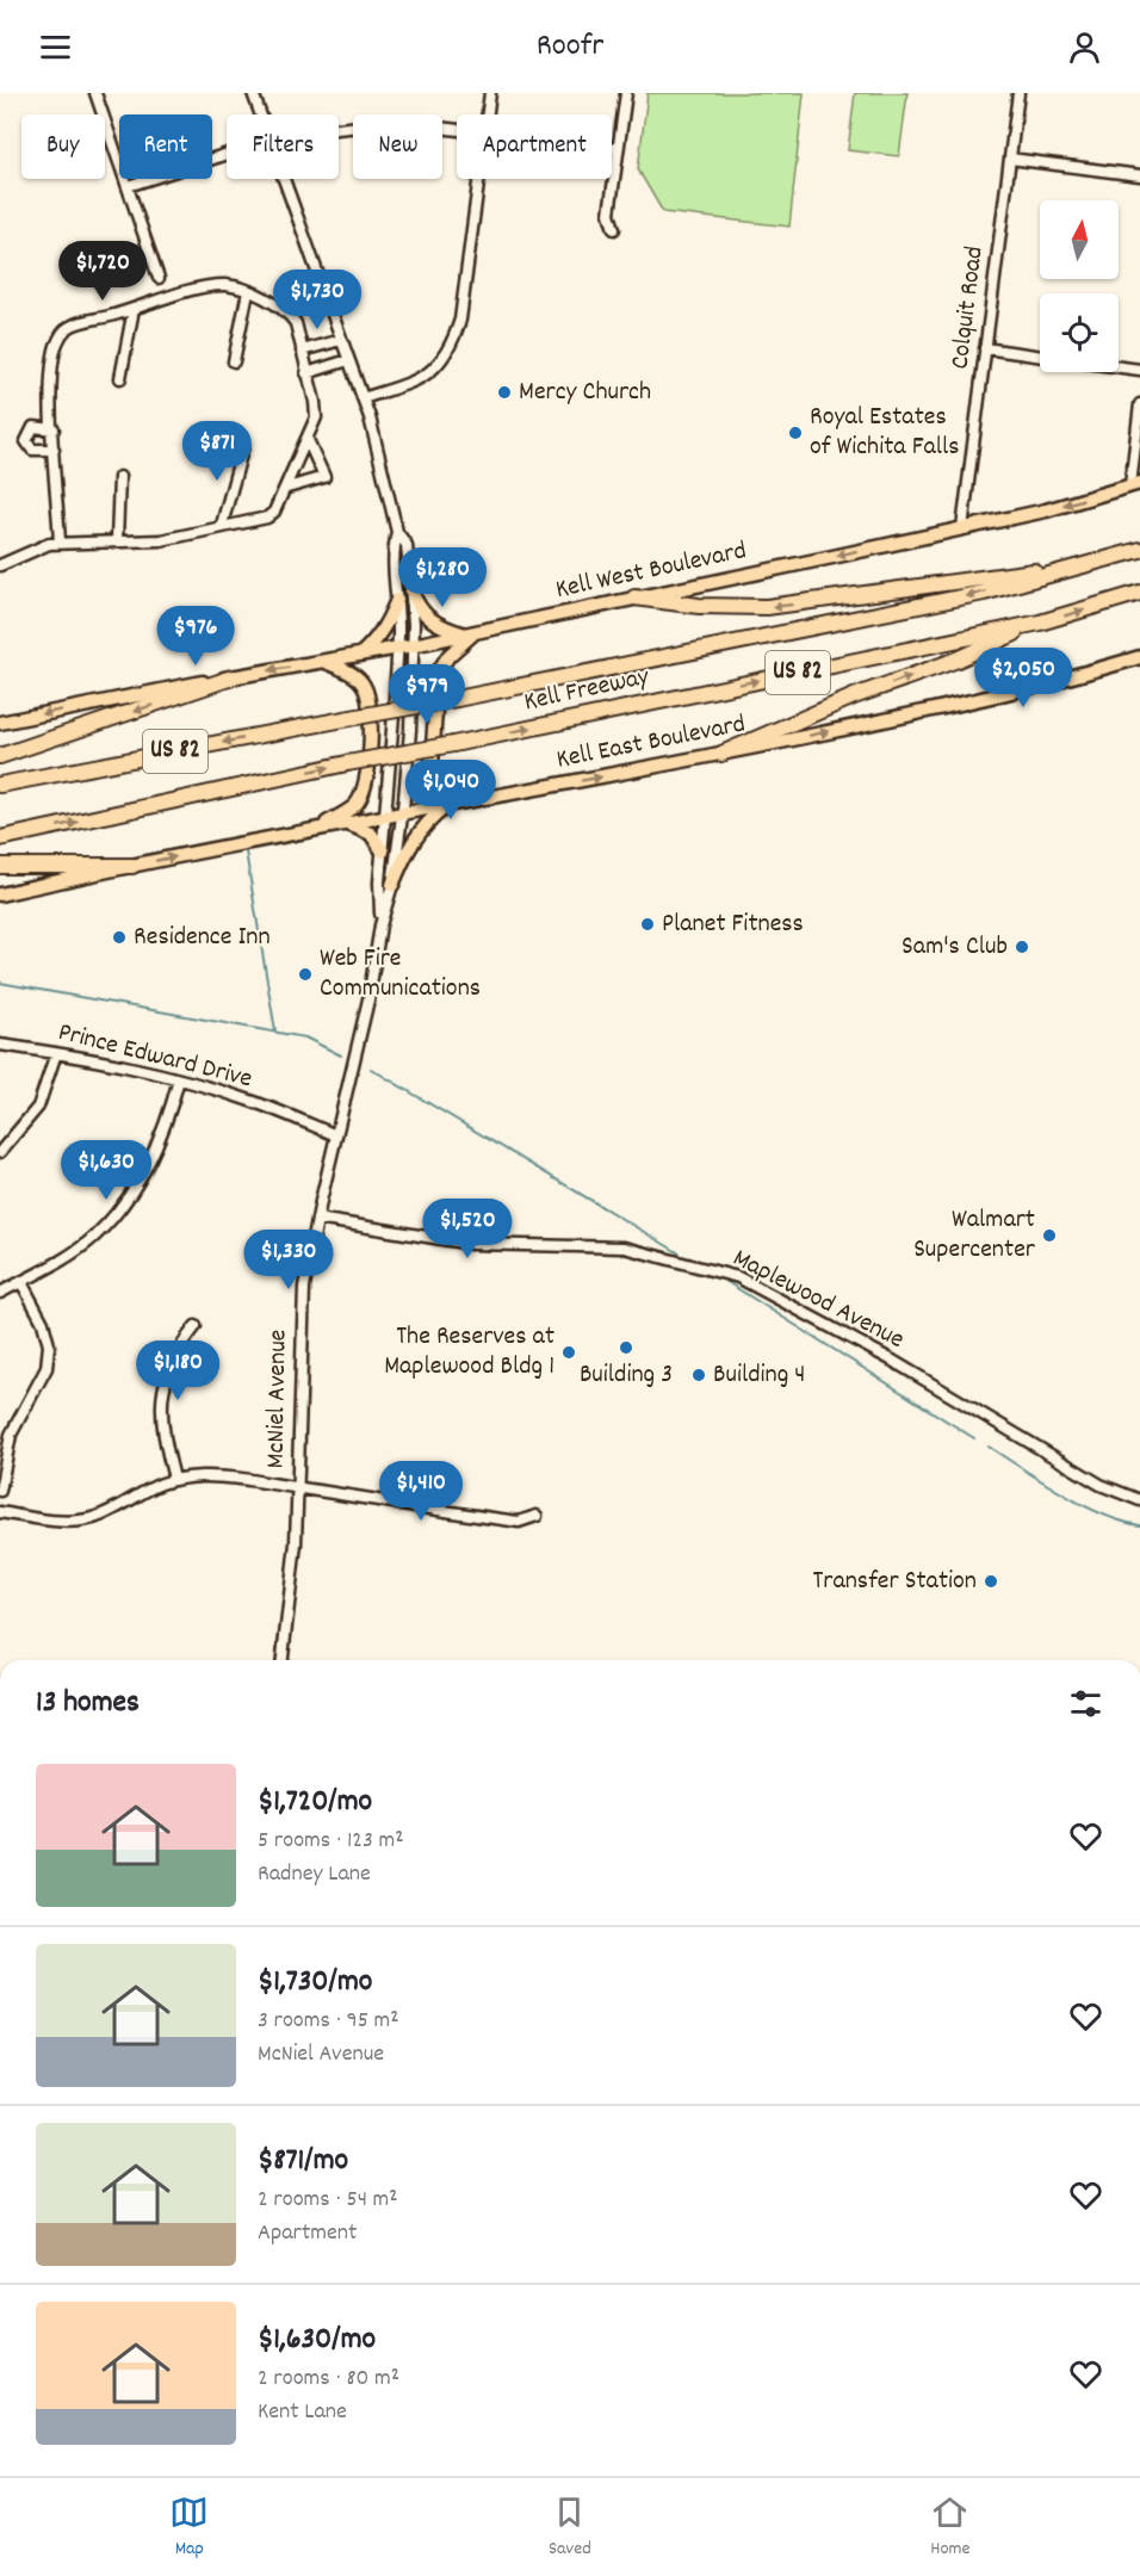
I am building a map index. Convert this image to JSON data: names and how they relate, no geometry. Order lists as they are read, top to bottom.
{
  "streets": {
    "highway": ["US 82", "Kell Freeway"],
    "main road": ["Kell West Boulevard", "Kell East Boulevard"],
    "street": [
      "Colquit Road",
      "Prince Edward Drive",
      "Maplewood Avenue",
      "McNiel Avenue"
    ]
  },
  "crossings": [
    ["Colquit Road", "Kell West Boulevard"],
    ["Kell West Boulevard", "McNiel Avenue"],
    ["Kell East Boulevard", "McNiel Avenue"],
    ["Prince Edward Drive", "McNiel Avenue"],
    ["Maplewood Avenue", "McNiel Avenue"]
  ],
  "one_way": ["Kell West Boulevard", "Kell East Boulevard"],
  "places": [
    "Mercy Church",
    "Royal Estates of Wichita Falls",
    "Planet Fitness",
    "Residence Inn",
    "Sam's Club",
    "Web Fire Communications",
    "Walmart Supercenter",
    "Building 3",
    "The Reserves at Maplewood Bldg 1",
    "Building 4",
    "Transfer Station"
  ],
  "north": "top",
  "page": {
    "header": "Roofr",
    "chip": [
      "Buy",
      "Rent",
      "Filters",
      "New",
      "Apartment"
    ],
    "price": [
      "$1,720",
      "$1,730",
      "$871",
      "$1,280",
      "$976",
      "$2,050",
      "$979",
      "$1,040",
      "$1,630",
      "$1,520",
      "$1,330",
      "$1,180",
      "$1,410"
    ],
    "heading": "13 homes",
    "list": [
      {
        "name": "$1,720/mo",
        "note": "5 rooms · 123 m² · Radney Lane"
      },
      {
        "name": "$1,730/mo",
        "note": "3 rooms · 95 m² · McNiel Avenue"
      },
      {
        "name": "$871/mo",
        "note": "2 rooms · 54 m² · Apartment"
      },
      {
        "name": "$1,630/mo",
        "note": "2 rooms · 80 m² · Kent Lane"
      }
    ],
    "tabs": ["Map", "Saved", "Home"]
  }
}
